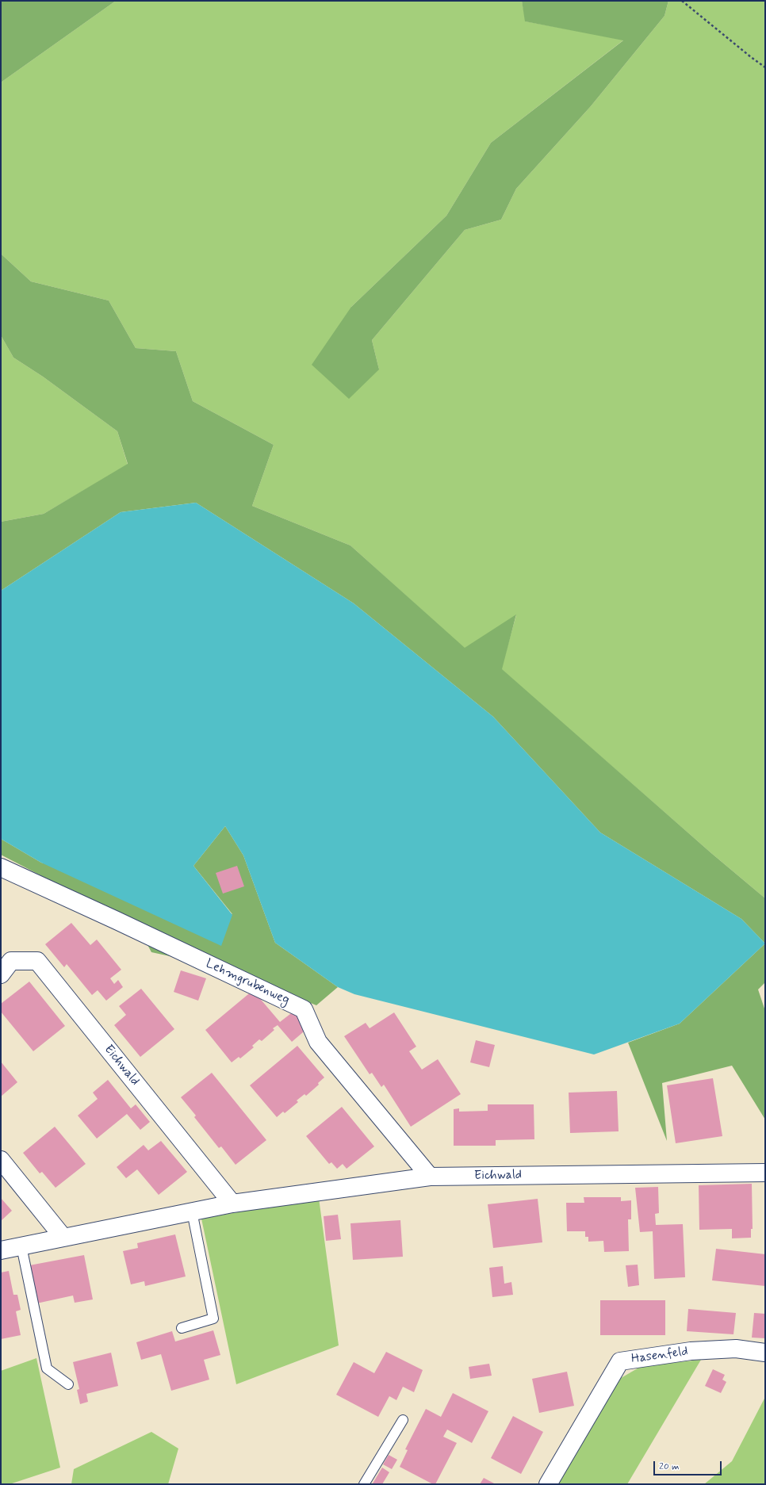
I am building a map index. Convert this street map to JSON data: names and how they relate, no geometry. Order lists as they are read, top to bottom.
{
  "streets": {
    "street": ["Lehmgrubenweg", "Eichwald", "Hasenfeld"]
  },
  "crossings": [
    ["Lehmgrubenweg", "Eichwald"]
  ],
  "scale_bar": "20 m"
}
